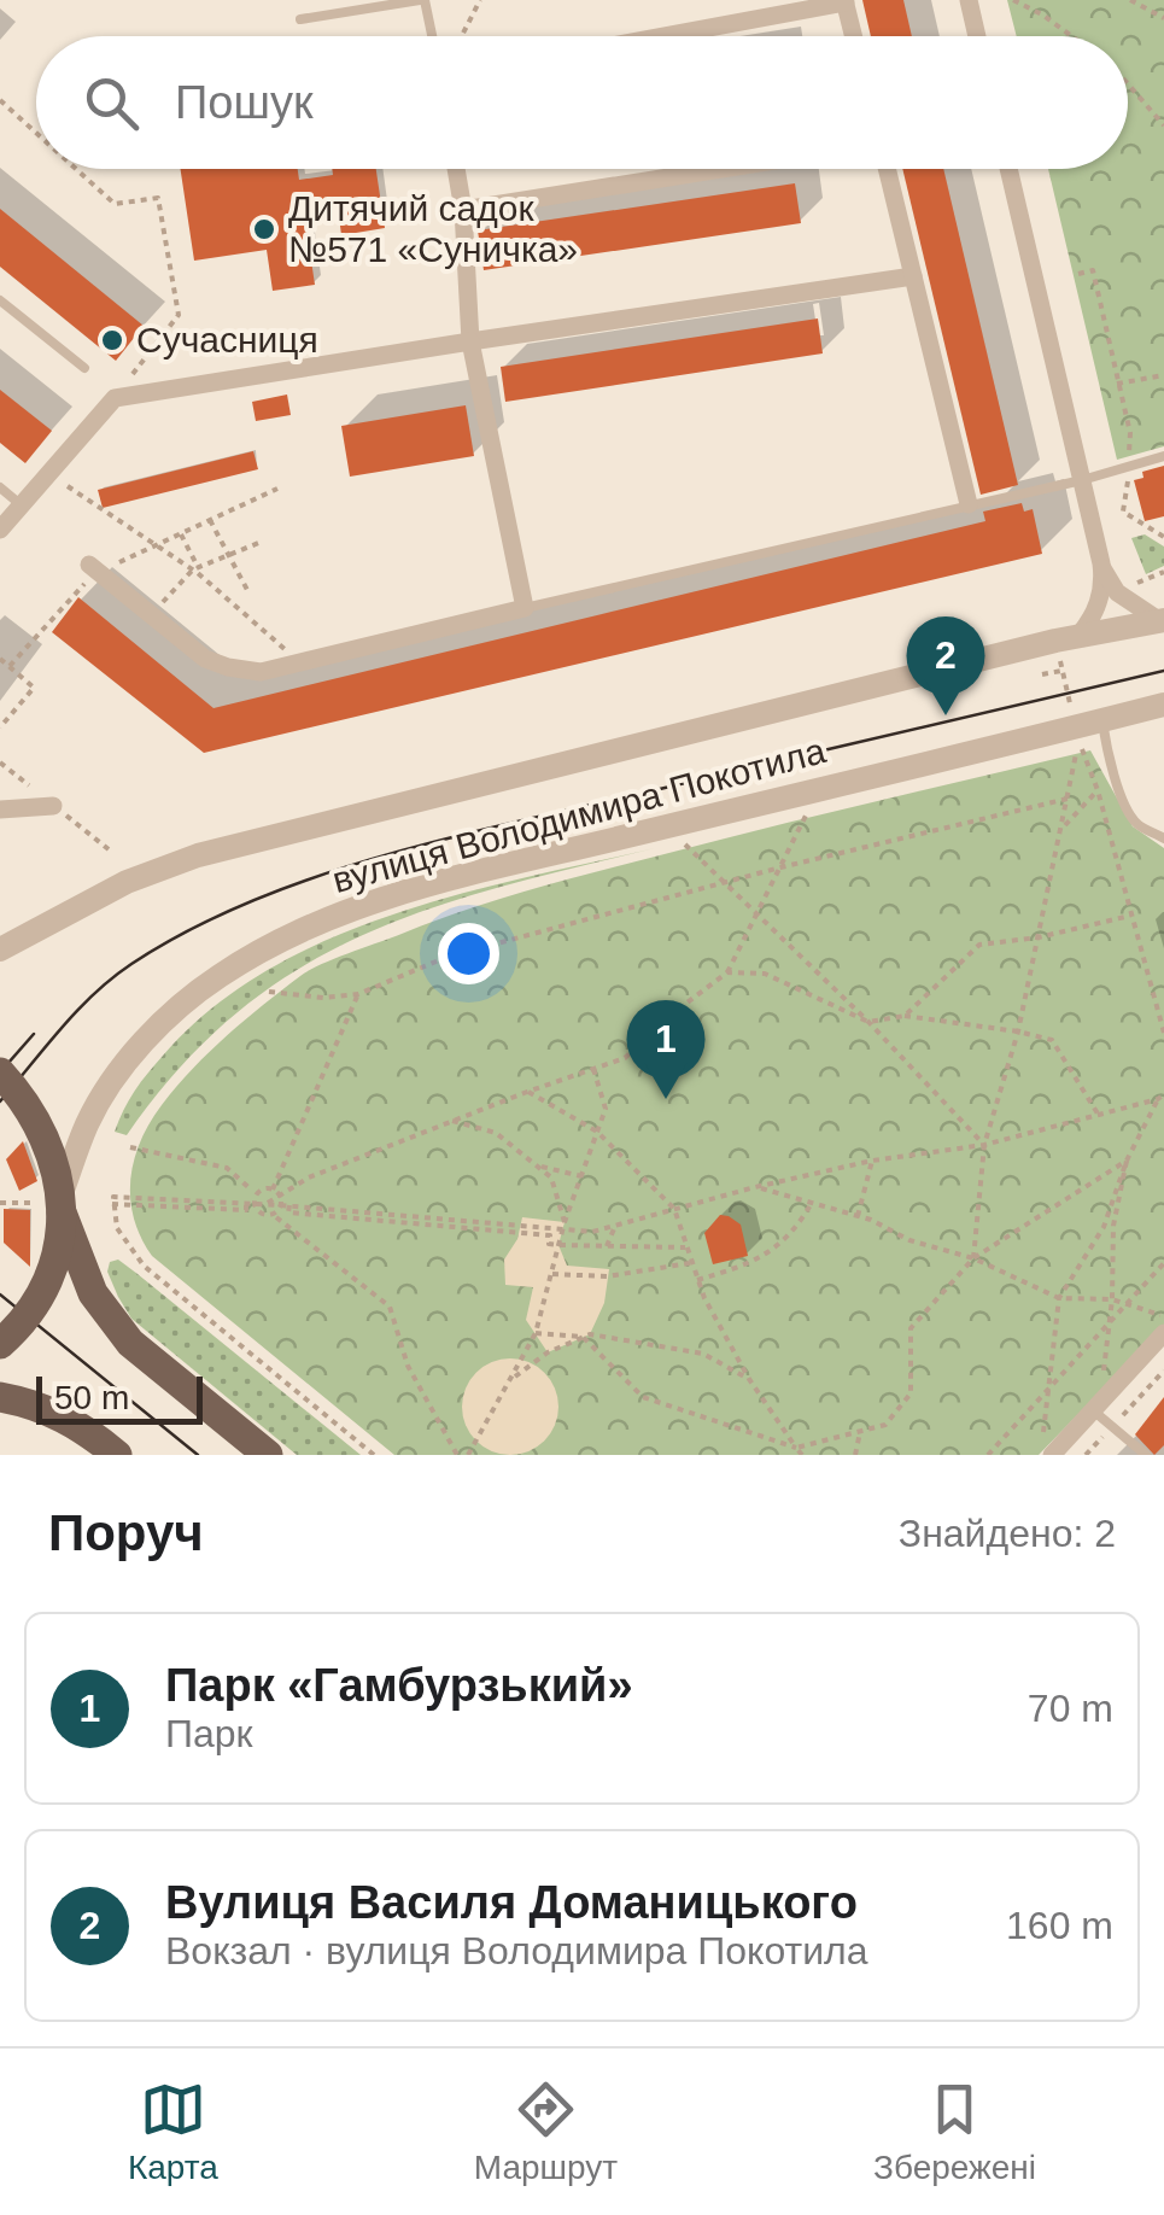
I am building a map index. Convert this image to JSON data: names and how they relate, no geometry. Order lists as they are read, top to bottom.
{
  "streets": {
    "street": ["вулиця Володимира Покотила"]
  },
  "places": ["Дитячий садок №571 «Суничка»", "Сучасниця"],
  "scale_bar": "50 m",
  "page": {
    "search": "Пошук",
    "pins": ["2", "1"],
    "scale": "50 m",
    "heading": ["Поруч", "Знайдено: 2"],
    "list": [
      {
        "mark": "1",
        "name": "Парк «Гамбурзький»",
        "note": "Парк",
        "value": "70 m"
      },
      {
        "mark": "2",
        "name": "Вулиця Василя Доманицького",
        "note": "Вокзал · вулиця Володимира Покотила",
        "value": "160 m"
      }
    ],
    "nav": ["Карта", "Маршрут", "Збережені"]
  }
}
